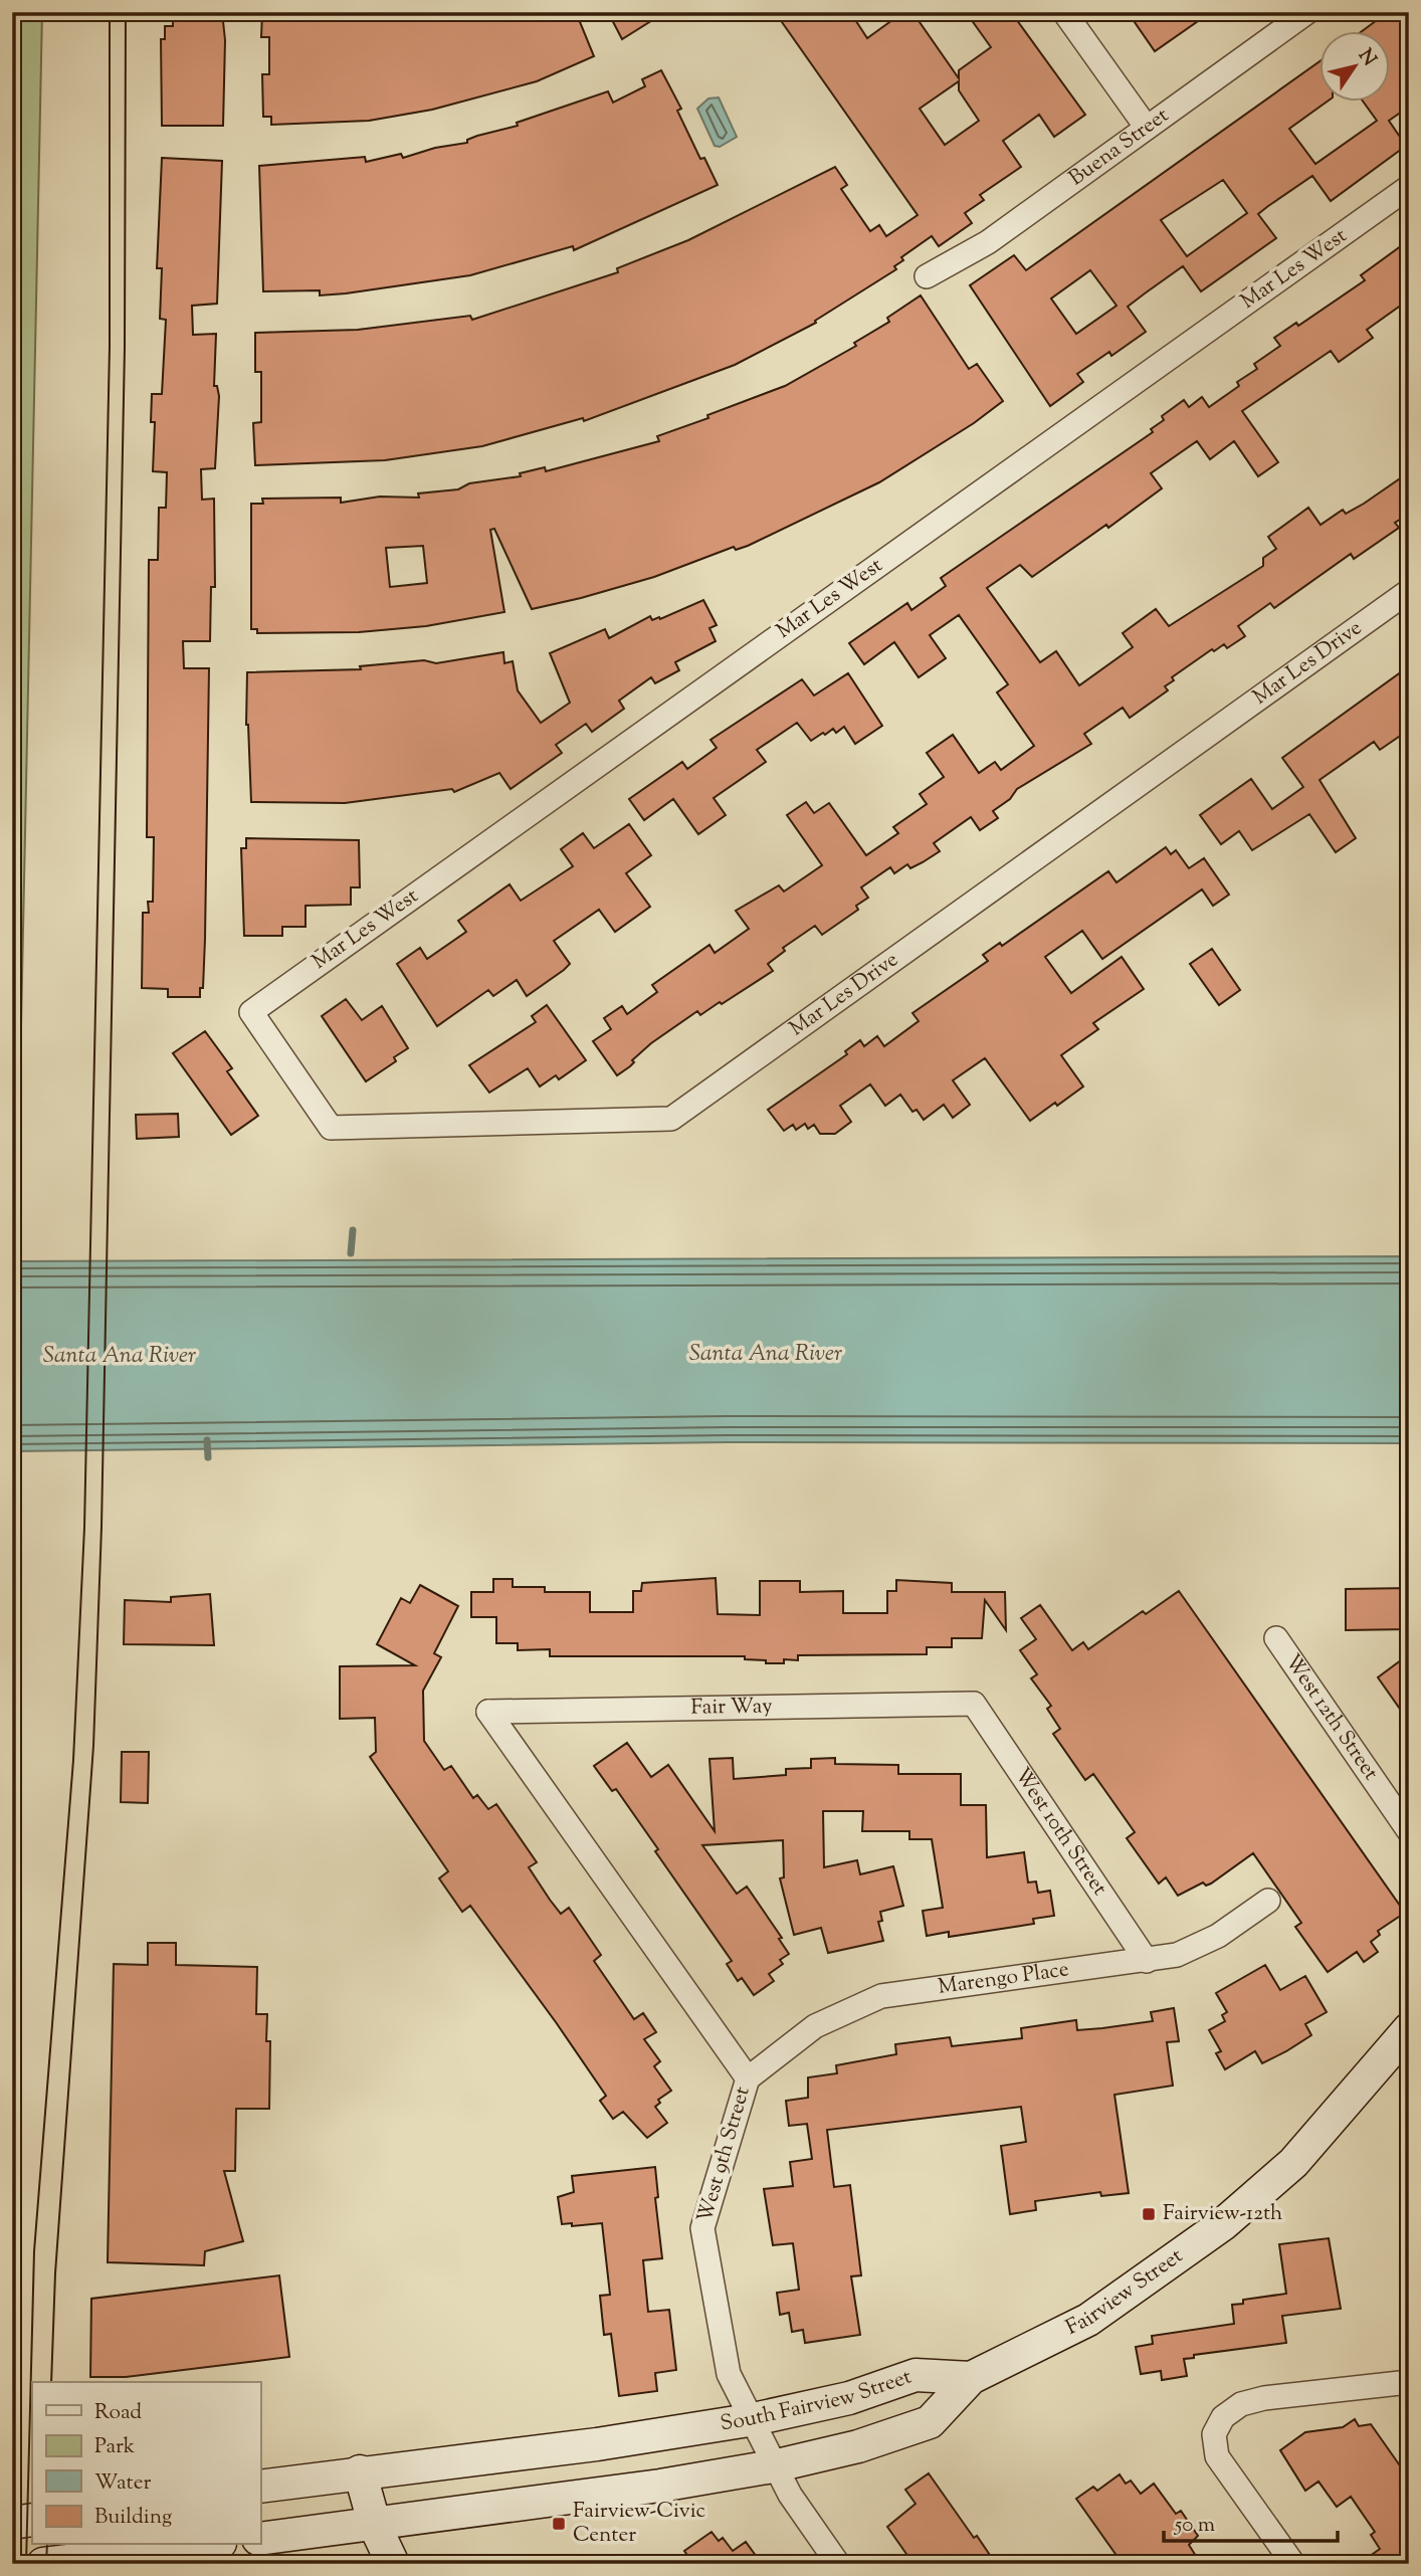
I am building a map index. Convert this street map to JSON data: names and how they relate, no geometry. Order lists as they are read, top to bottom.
{
  "streets": {
    "main road": ["Fairview Street", "South Fairview Street"],
    "street": [
      "Buena Street",
      "Mar Les West",
      "Mar Les Drive",
      "Fair Way",
      "West 12th Street",
      "West 10th Street",
      "Marengo Place",
      "West 9th Street"
    ]
  },
  "crossings": [
    ["Mar Les West", "Mar Les Drive"],
    ["Fair Way", "West 10th Street"],
    ["Fair Way", "West 9th Street"],
    ["West 10th Street", "Marengo Place"],
    ["Marengo Place", "West 9th Street"],
    ["West 9th Street", "South Fairview Street"],
    ["Fairview Street", "South Fairview Street"]
  ],
  "water": ["Santa Ana River"],
  "places": {
    "transit": ["Fairview-12th", "Fairview-Civic Center"]
  },
  "legend": [
    "Road",
    "Park",
    "Water",
    "Building"
  ],
  "scale_bar": "50 m",
  "north": "top right"
}
